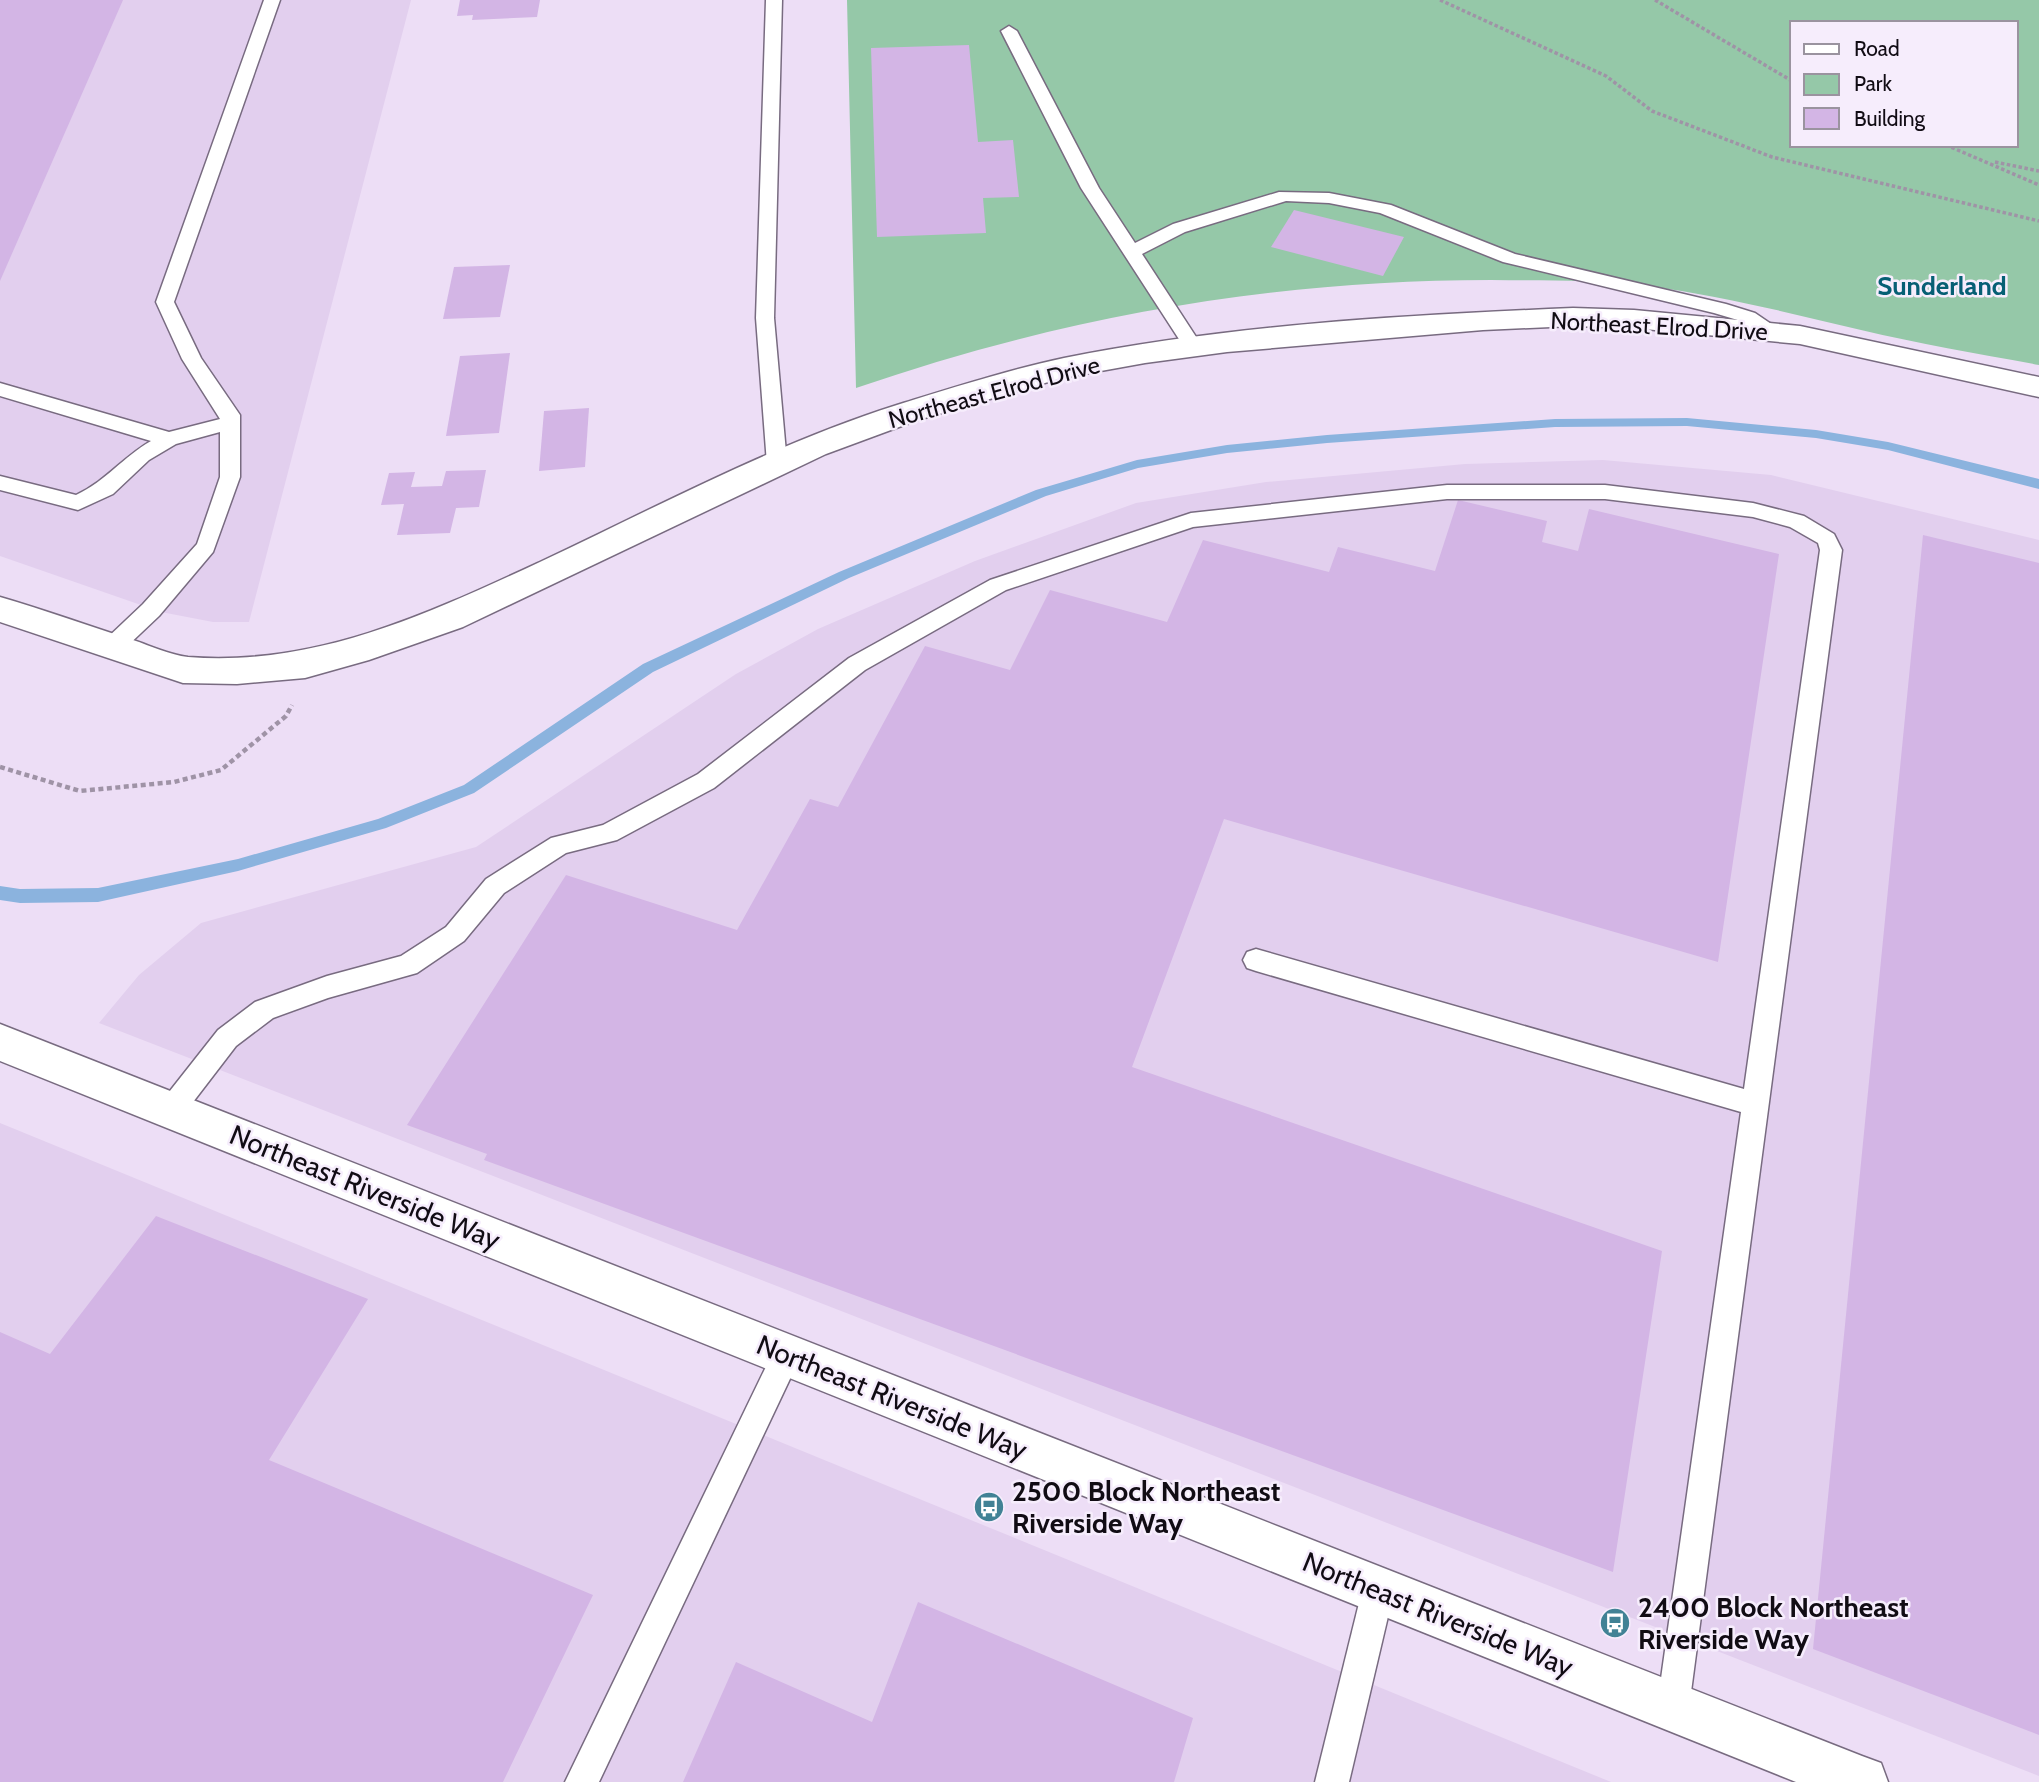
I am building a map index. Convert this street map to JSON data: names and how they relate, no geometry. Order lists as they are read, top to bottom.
{
  "streets": {
    "street": ["Northeast Elrod Drive", "Northeast Riverside Way"]
  },
  "districts": ["Sunderland"],
  "places": {
    "bus stop": ["2500 Block Northeast Riverside Way", "2400 Block Northeast Riverside Way"]
  },
  "legend": ["Road", "Park", "Building"]
}
